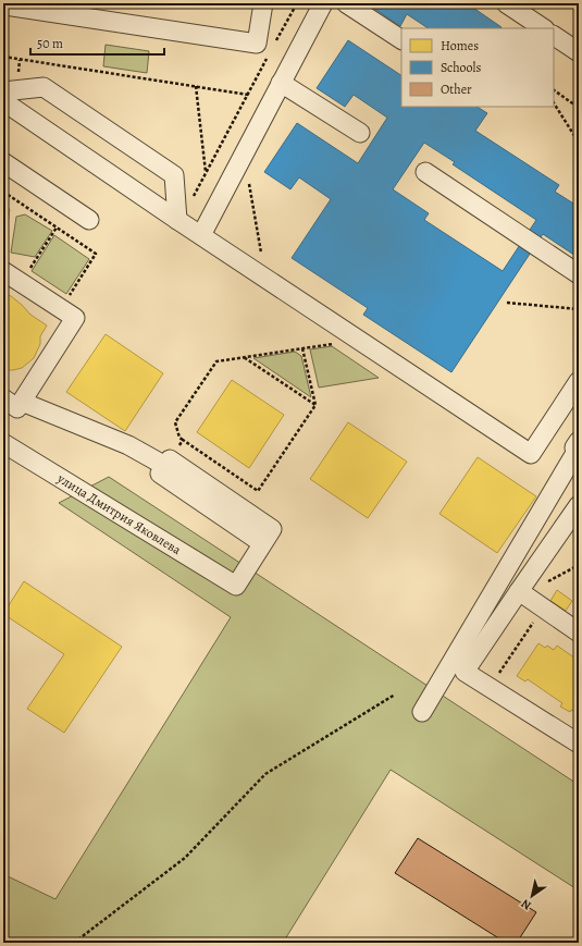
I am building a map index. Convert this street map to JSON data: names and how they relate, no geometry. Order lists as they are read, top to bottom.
{
  "streets": {
    "street": ["улица Дмитрия Яковлева"]
  },
  "legend": ["Homes", "Schools", "Other"],
  "scale_bar": "50 m",
  "north": "bottom left"
}
